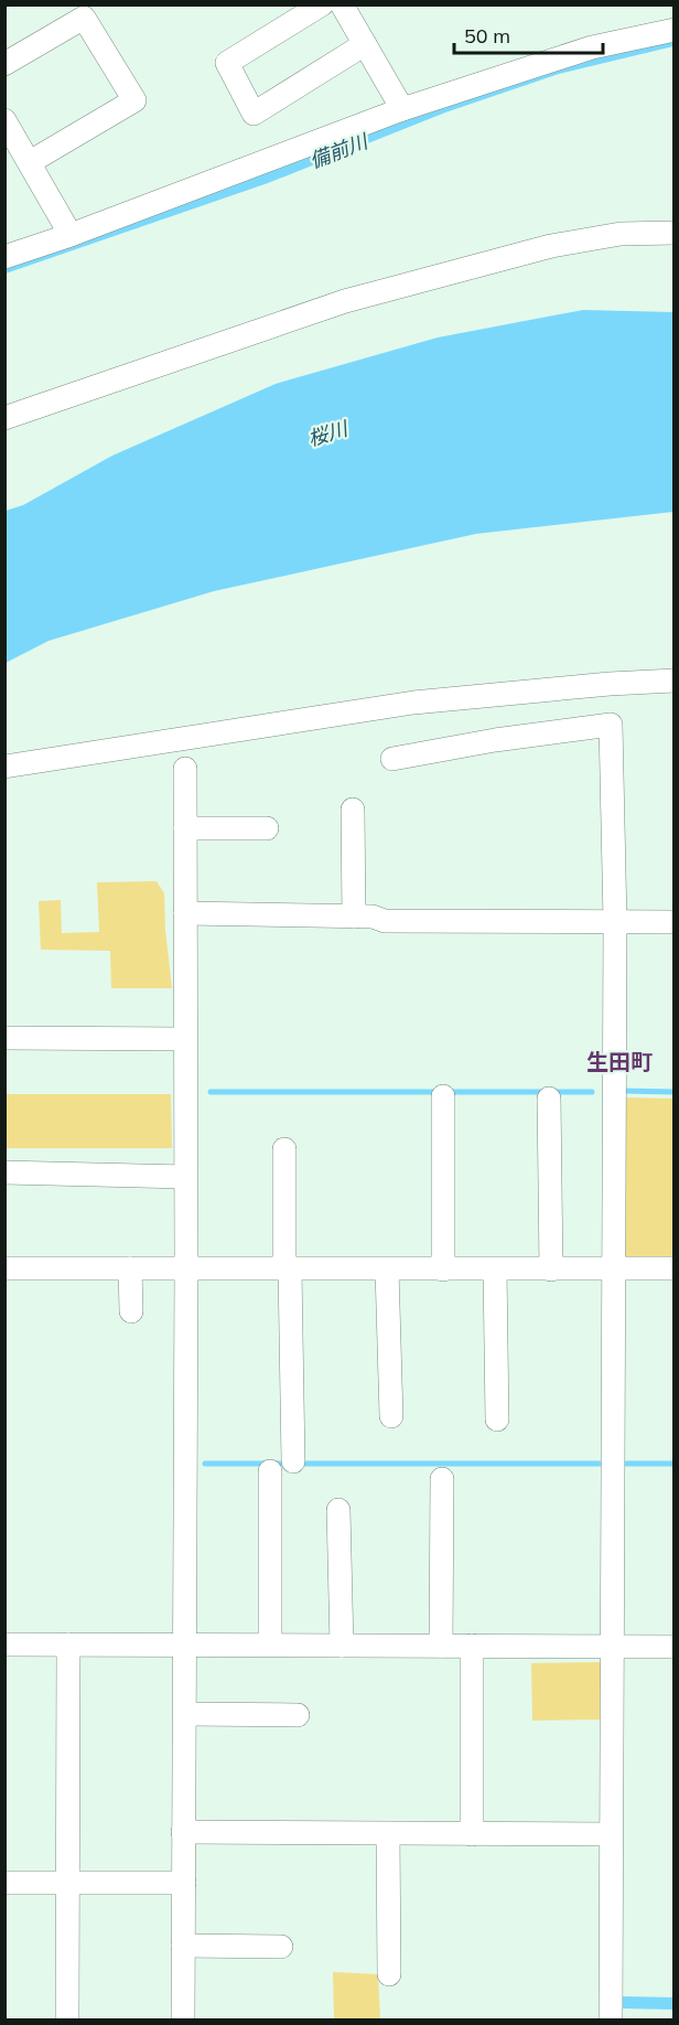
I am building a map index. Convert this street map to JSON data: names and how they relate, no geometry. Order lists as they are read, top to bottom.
{
  "districts": ["生田町"],
  "water": ["備前川", "桜川"],
  "scale_bar": "50 m"
}
